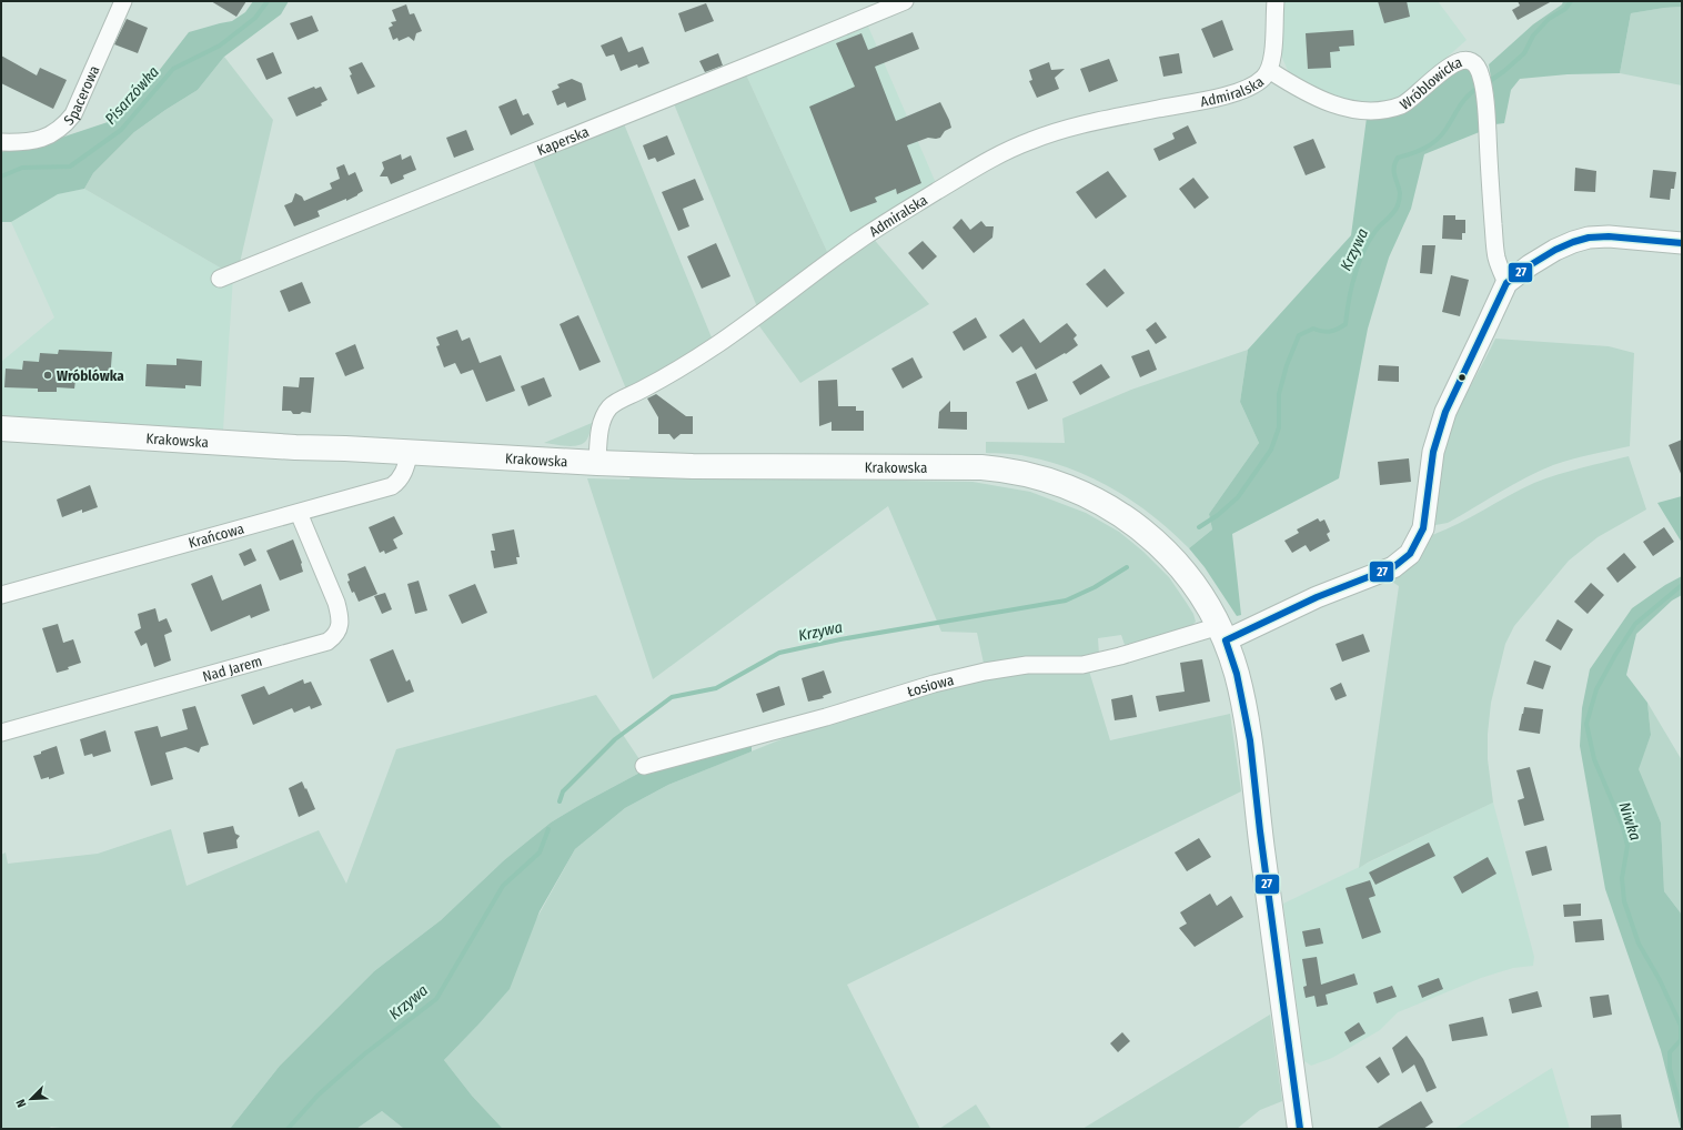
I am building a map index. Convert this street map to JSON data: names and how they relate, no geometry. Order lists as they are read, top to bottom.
{
  "streets": {
    "main road": ["Krakowska"],
    "street": [
      "Wróblowicka",
      "Admiralska",
      "Spacerowa",
      "Kaperska",
      "Krańcowa",
      "Nad Jarem",
      "Łosiowa"
    ]
  },
  "crossings": [
    ["Wróblowicka", "Admiralska"],
    ["Admiralska", "Krakowska"],
    ["Krakowska", "Krańcowa"],
    ["Krakowska", "Łosiowa"],
    ["Krańcowa", "Nad Jarem"]
  ],
  "water": ["Pisarzówka", "Krzywa", "Niwka"],
  "places": ["Wróblówka"],
  "lines": ["transit line 27"],
  "north": "bottom left"
}
